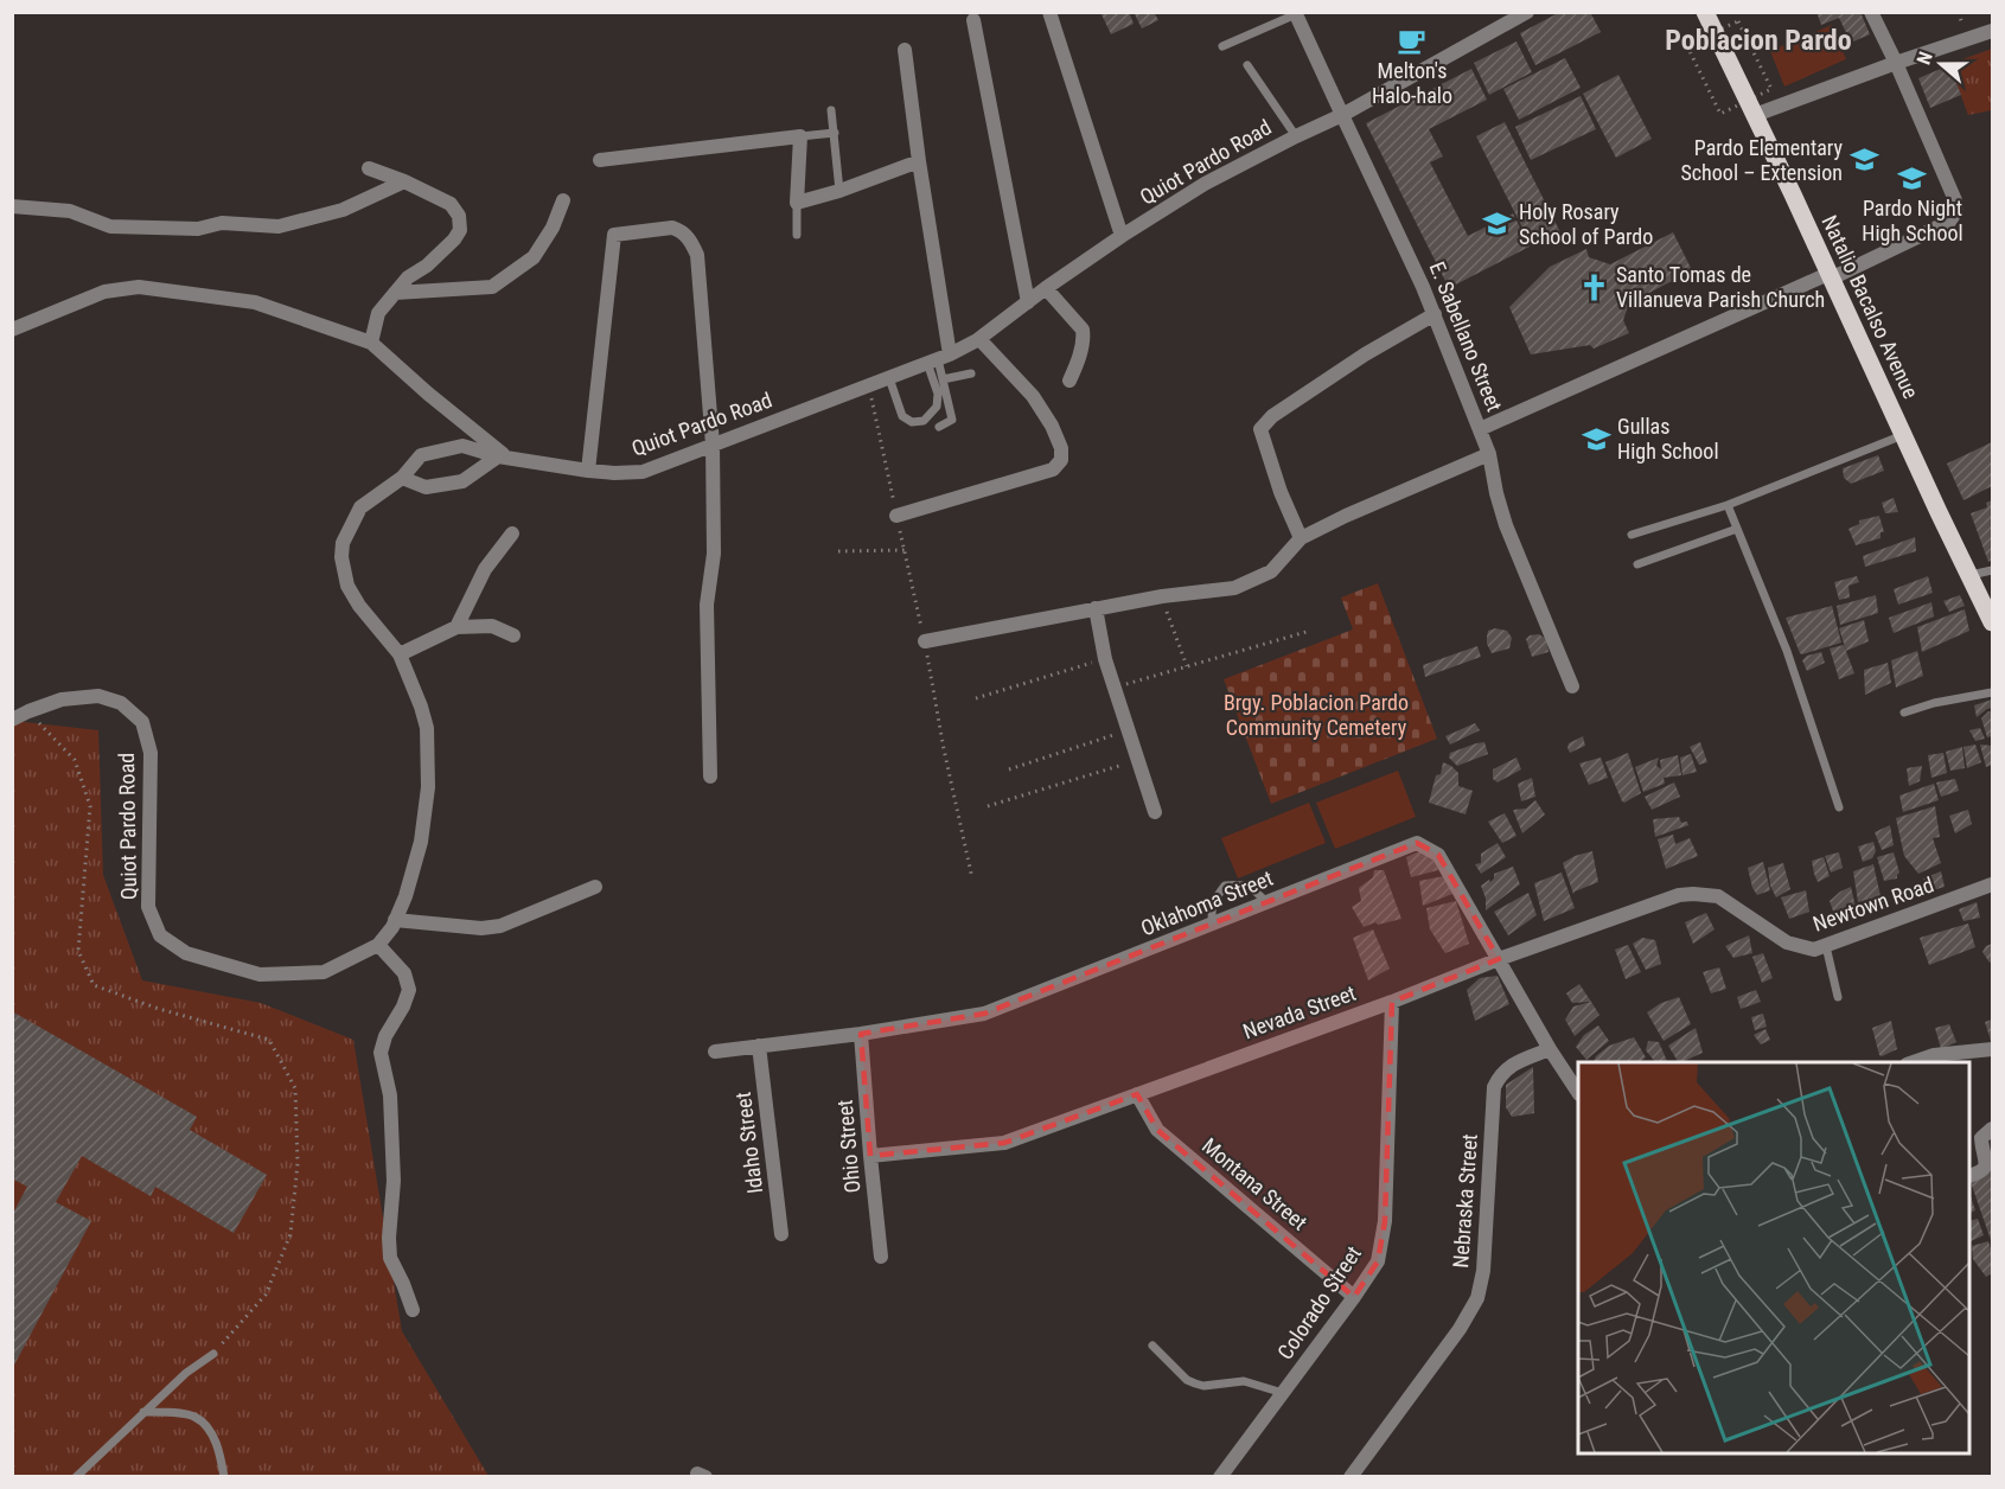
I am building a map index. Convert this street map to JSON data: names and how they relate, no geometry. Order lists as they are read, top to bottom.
{
  "streets": {
    "main road": ["Natalio Bacalso Avenue"],
    "street": [
      "Quiot Pardo Road",
      "E. Sabellano Street",
      "Oklahoma Street",
      "Newtown Road",
      "Nevada Street",
      "Idaho Street",
      "Ohio Street",
      "Montana Street",
      "Nebraska Street",
      "Colorado Street"
    ]
  },
  "crossings": [
    ["Quiot Pardo Road", "E. Sabellano Street"],
    ["Oklahoma Street", "Nevada Street"],
    ["Oklahoma Street", "Idaho Street"],
    ["Oklahoma Street", "Ohio Street"],
    ["Oklahoma Street", "Nebraska Street"],
    ["Newtown Road", "Nevada Street"],
    ["Nevada Street", "Ohio Street"],
    ["Nevada Street", "Montana Street"],
    ["Nevada Street", "Colorado Street"],
    ["Montana Street", "Colorado Street"]
  ],
  "districts": ["Poblacion Pardo"],
  "parks": ["Brgy. Poblacion Pardo Community Cemetery"],
  "places": {
    "cafe": ["Melton's Halo-halo"],
    "school or university": [
      "Pardo Elementary School – Extension",
      "Pardo Night High School",
      "Holy Rosary School of Pardo",
      "Gullas High School"
    ],
    "church": ["Santo Tomas de Villanueva Parish Church"]
  },
  "north": "left"
}
